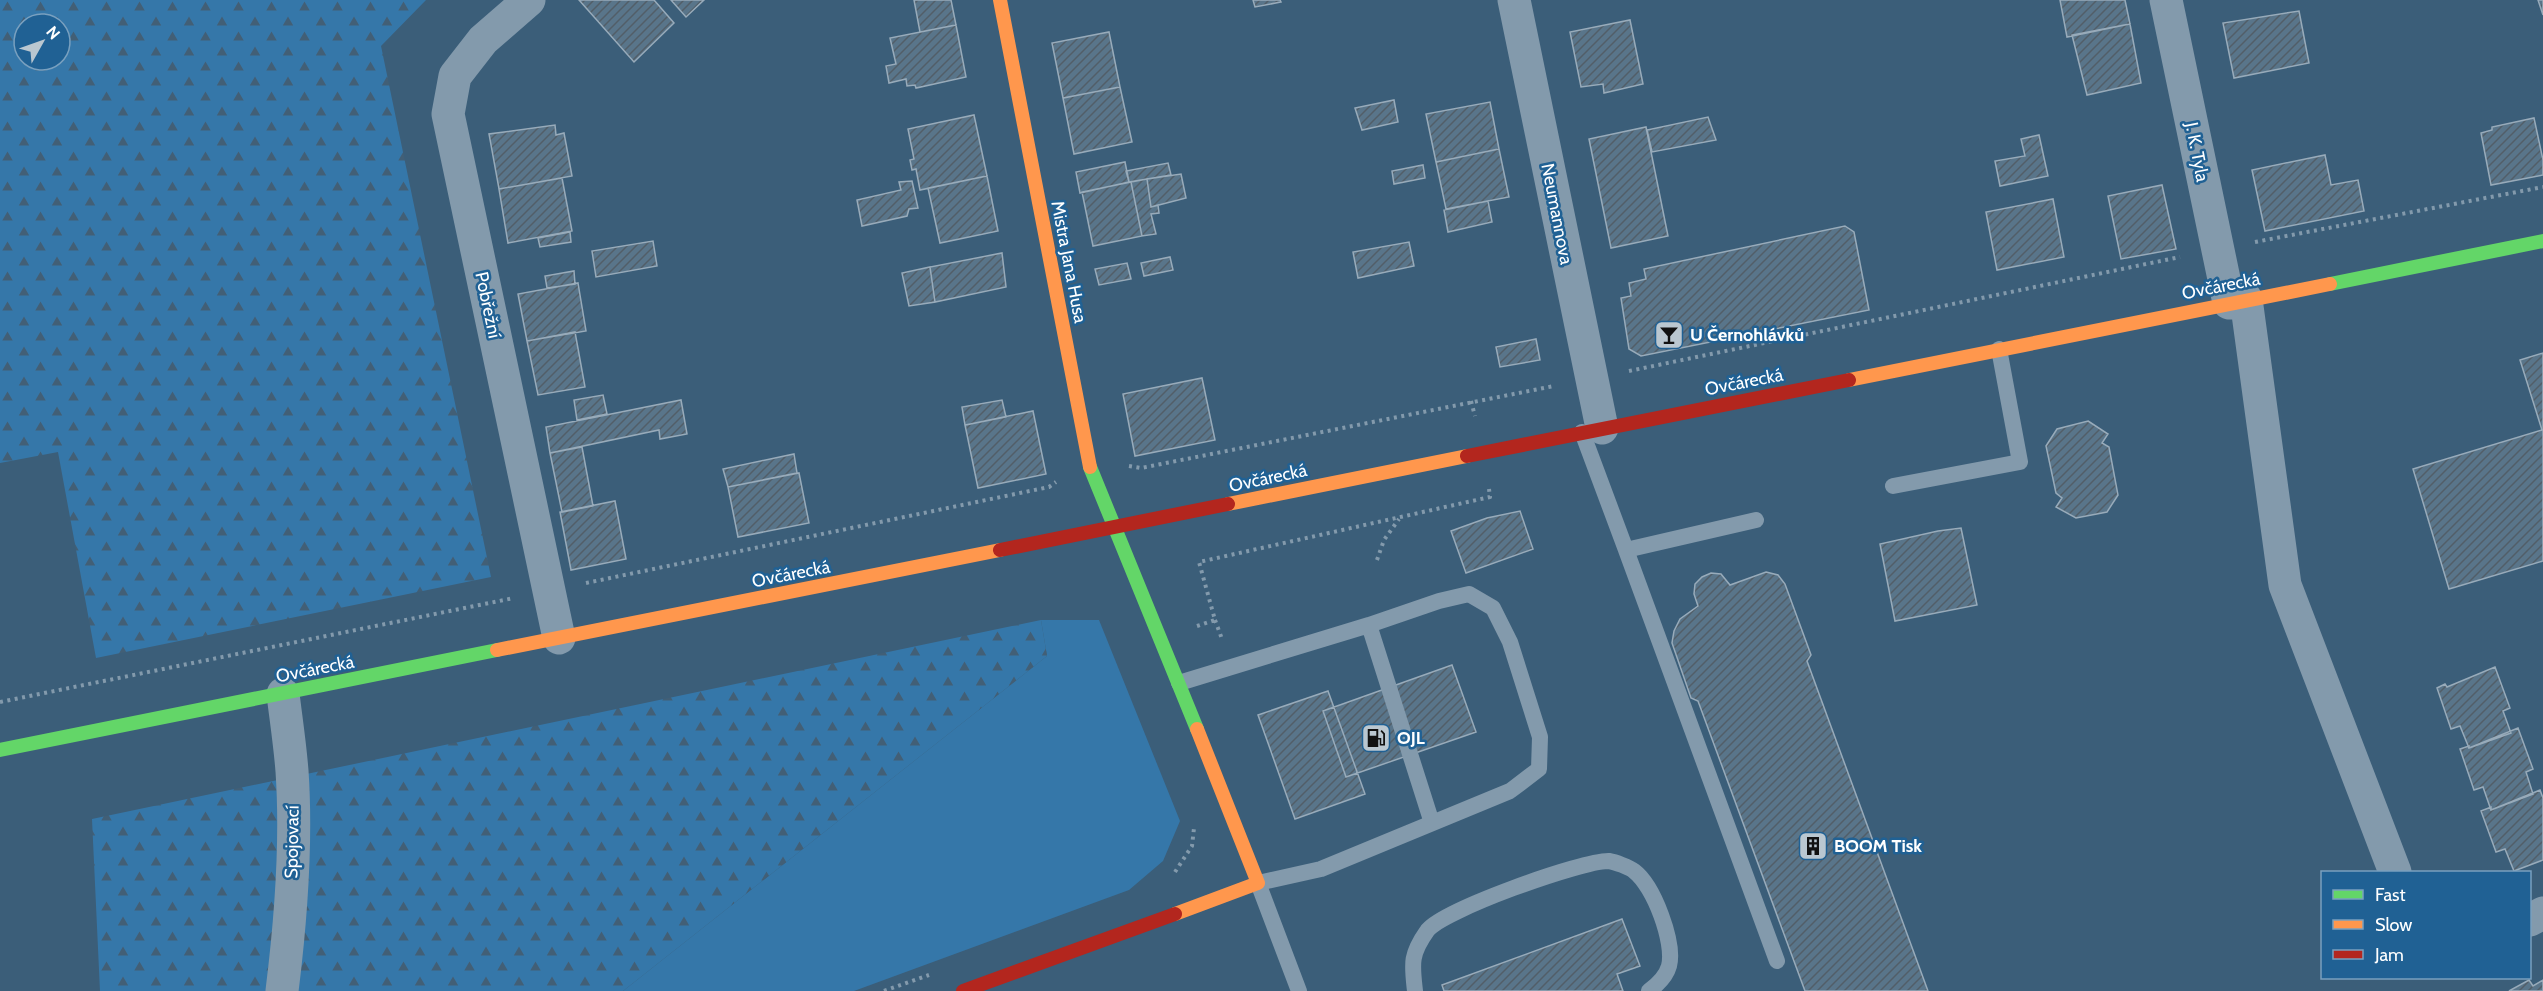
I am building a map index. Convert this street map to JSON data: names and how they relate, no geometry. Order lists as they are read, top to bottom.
{
  "streets": {
    "main road": ["Mistra Jana Husa", "Ovčárecká"],
    "street": [
      "J. K. Tyla",
      "Neumannova",
      "Pobřežní",
      "Spojovací"
    ]
  },
  "crossings": [
    ["J. K. Tyla", "Ovčárecká"],
    ["Neumannova", "Ovčárecká"],
    ["Mistra Jana Husa", "Ovčárecká"],
    ["Ovčárecká", "Pobřežní"],
    ["Ovčárecká", "Spojovací"]
  ],
  "places": {
    "bar": ["U Černohlávků"],
    "fuel station": ["OJL"],
    "building": ["BOOM Tisk"]
  },
  "legend": ["Fast", "Slow", "Jam"],
  "north": "top right"
}
